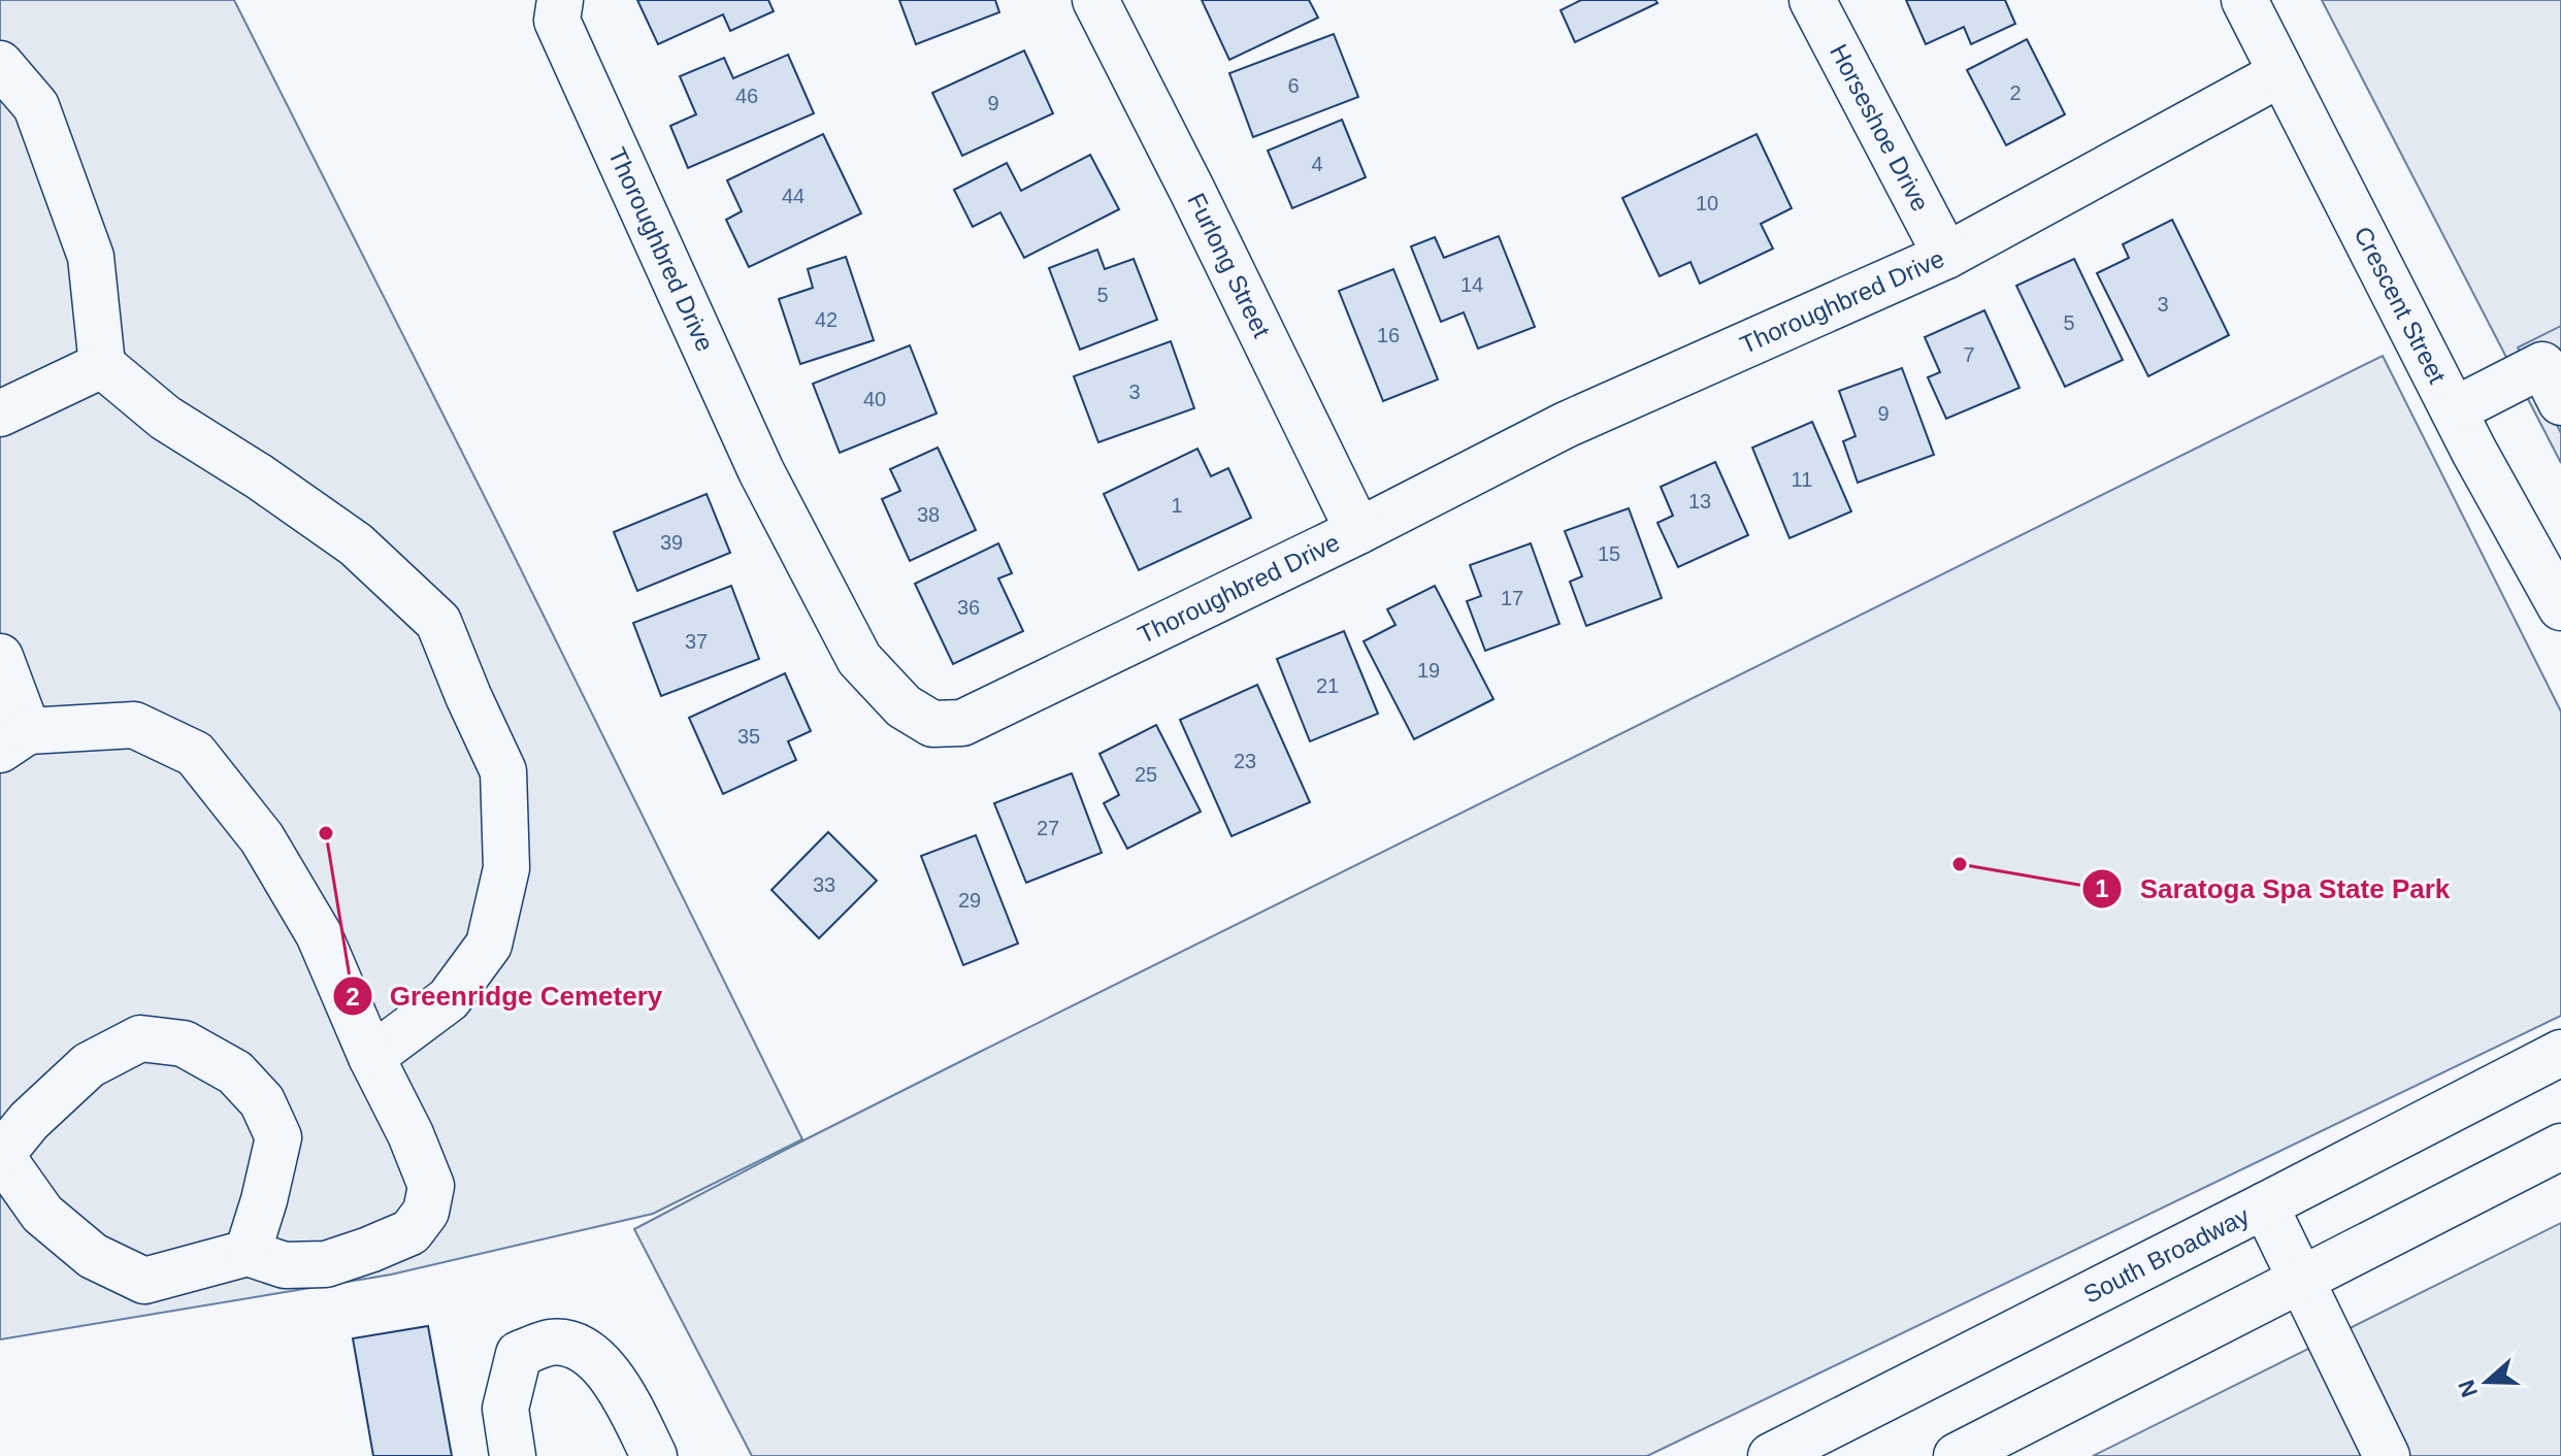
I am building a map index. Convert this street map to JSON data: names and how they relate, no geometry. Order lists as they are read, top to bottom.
{
  "streets": {
    "street": [
      "Horseshoe Drive",
      "Thoroughbred Drive",
      "Furlong Street",
      "Crescent Street",
      "South Broadway"
    ]
  },
  "crossings": [
    ["Horseshoe Drive", "Thoroughbred Drive"],
    ["Thoroughbred Drive", "Furlong Street"],
    ["Thoroughbred Drive", "Crescent Street"]
  ],
  "places": ["Greenridge Cemetery", "Saratoga Spa State Park"],
  "house_numbers": [
    "6",
    "2",
    "46",
    "9",
    "4",
    "44",
    "10",
    "14",
    "5",
    "3",
    "42",
    "5",
    "16",
    "7",
    "3",
    "40",
    "9",
    "11",
    "13",
    "1",
    "38",
    "39",
    "15",
    "17",
    "36",
    "37",
    "19",
    "21",
    "35",
    "23",
    "25",
    "27",
    "33",
    "29"
  ],
  "north": "left"
}
